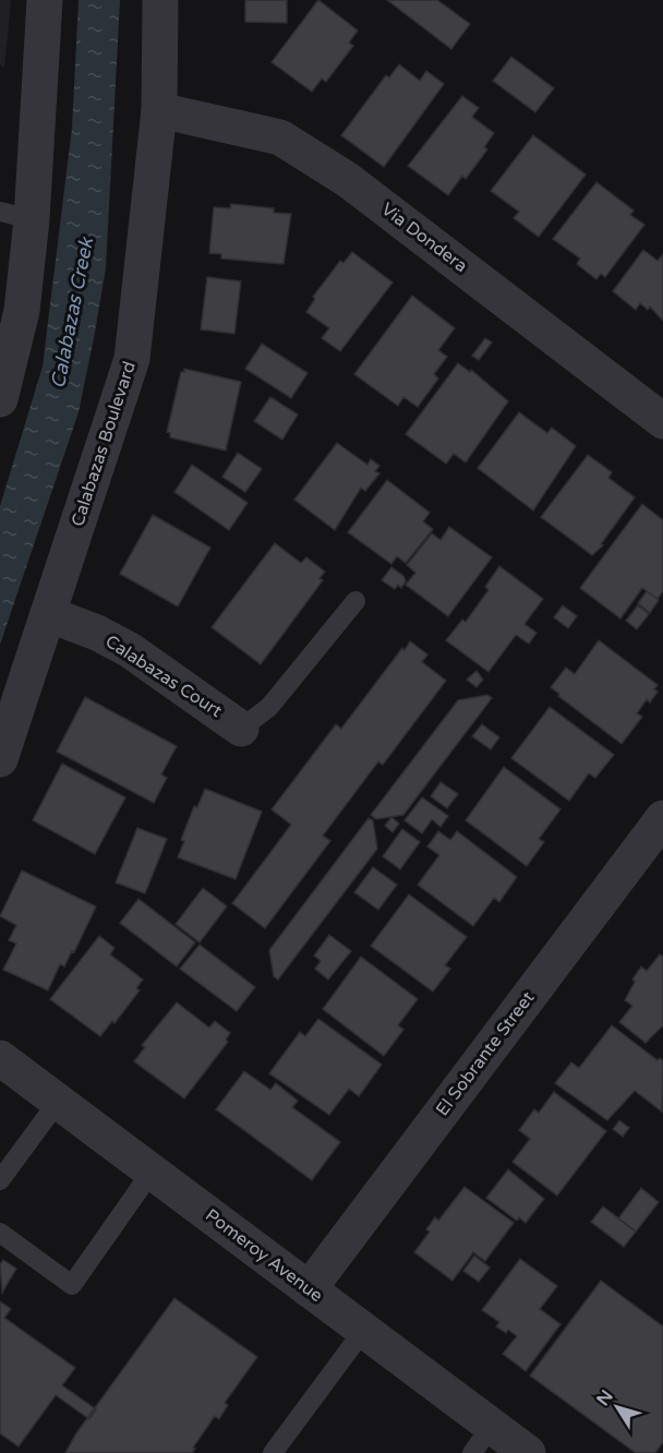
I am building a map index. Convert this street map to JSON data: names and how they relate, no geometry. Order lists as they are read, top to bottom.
{
  "streets": {
    "street": [
      "Via Dondera",
      "Calabazas Boulevard",
      "Calabazas Court",
      "El Sobrante Street",
      "Pomeroy Avenue"
    ]
  },
  "crossings": [
    ["Via Dondera", "Calabazas Boulevard"],
    ["Calabazas Boulevard", "Calabazas Court"],
    ["El Sobrante Street", "Pomeroy Avenue"]
  ],
  "water": ["Calabazas Creek"],
  "north": "top left"
}
